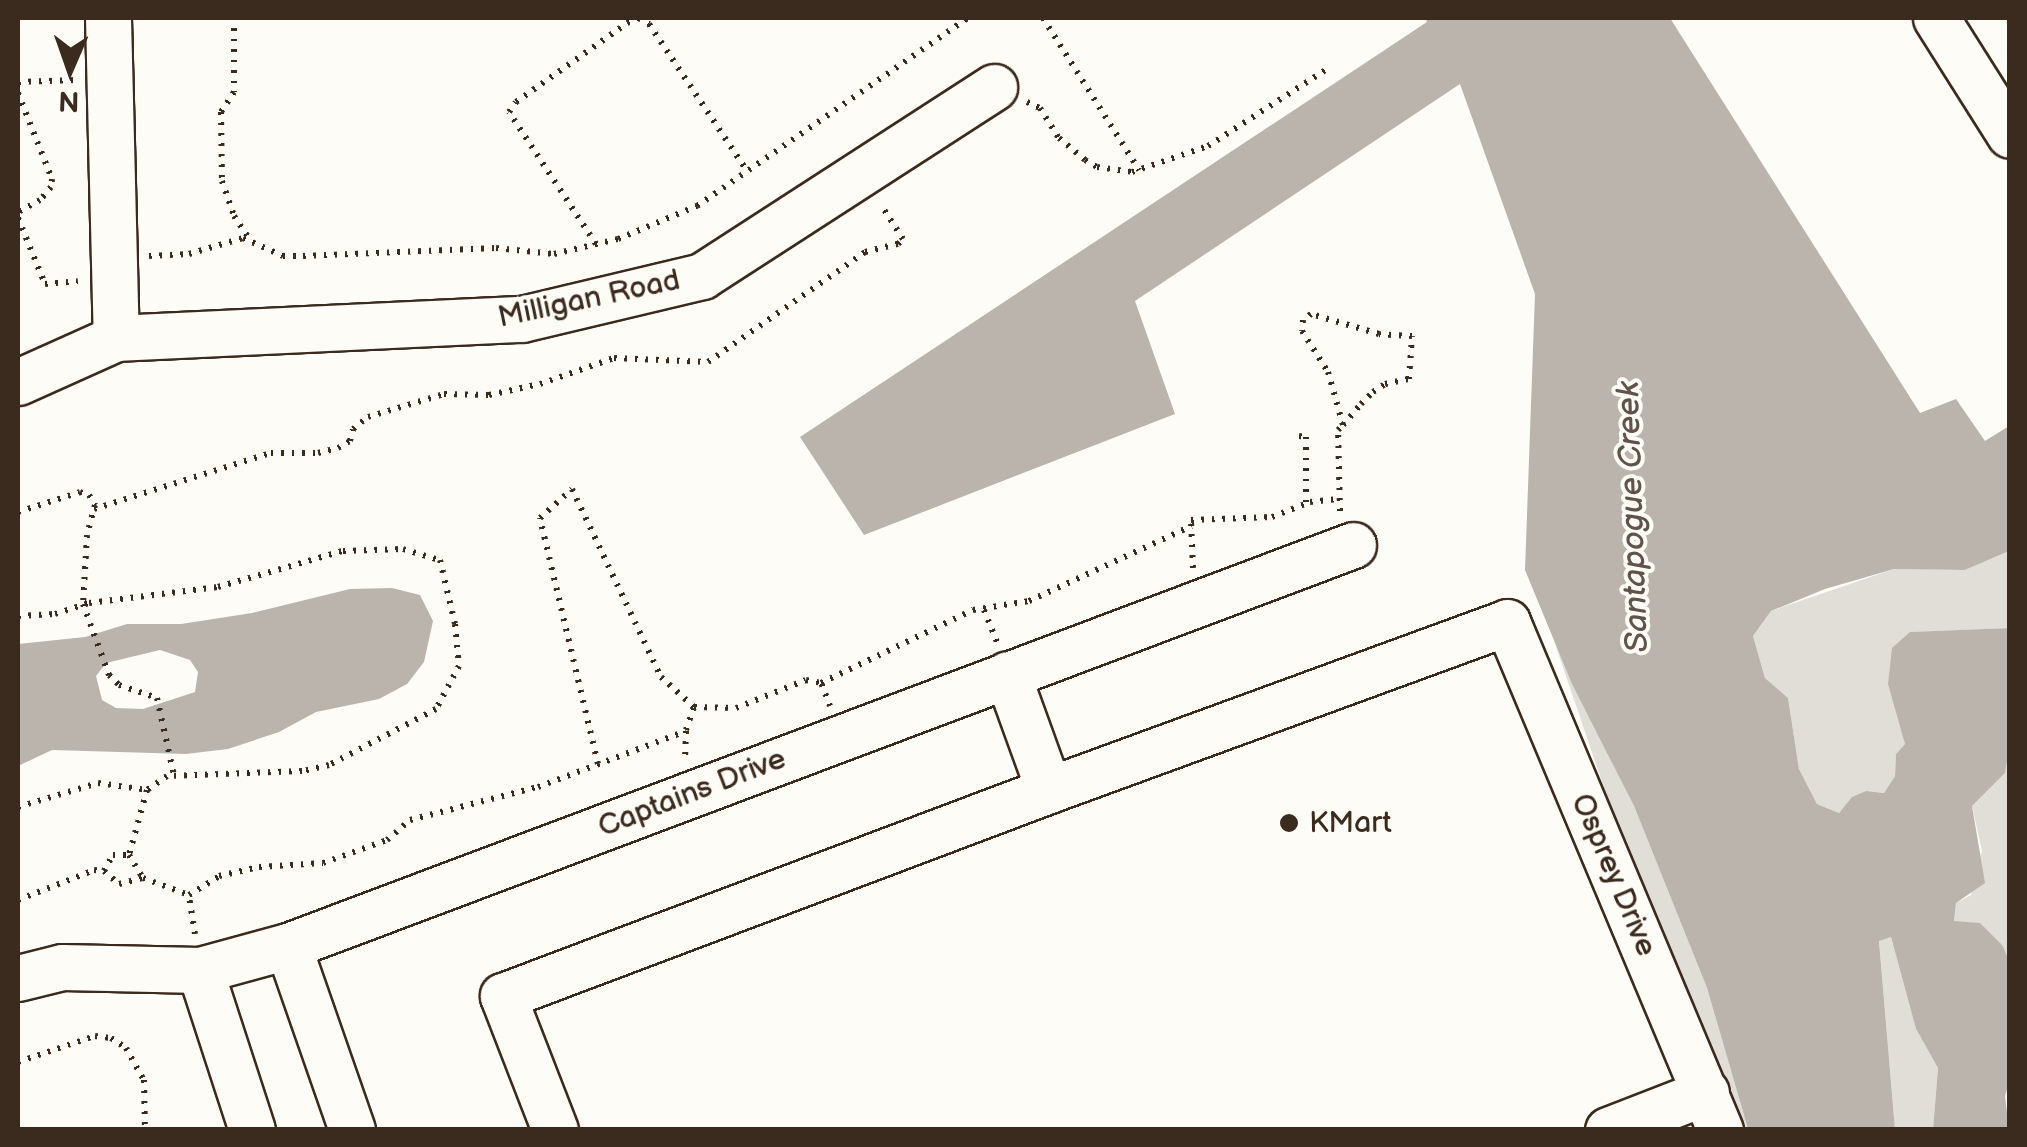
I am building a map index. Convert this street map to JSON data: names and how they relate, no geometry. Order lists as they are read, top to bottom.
{
  "streets": {
    "street": ["Milligan Road", "Captains Drive", "Osprey Drive"]
  },
  "water": ["Santapogue Creek"],
  "places": ["KMart"],
  "north": "bottom"
}
